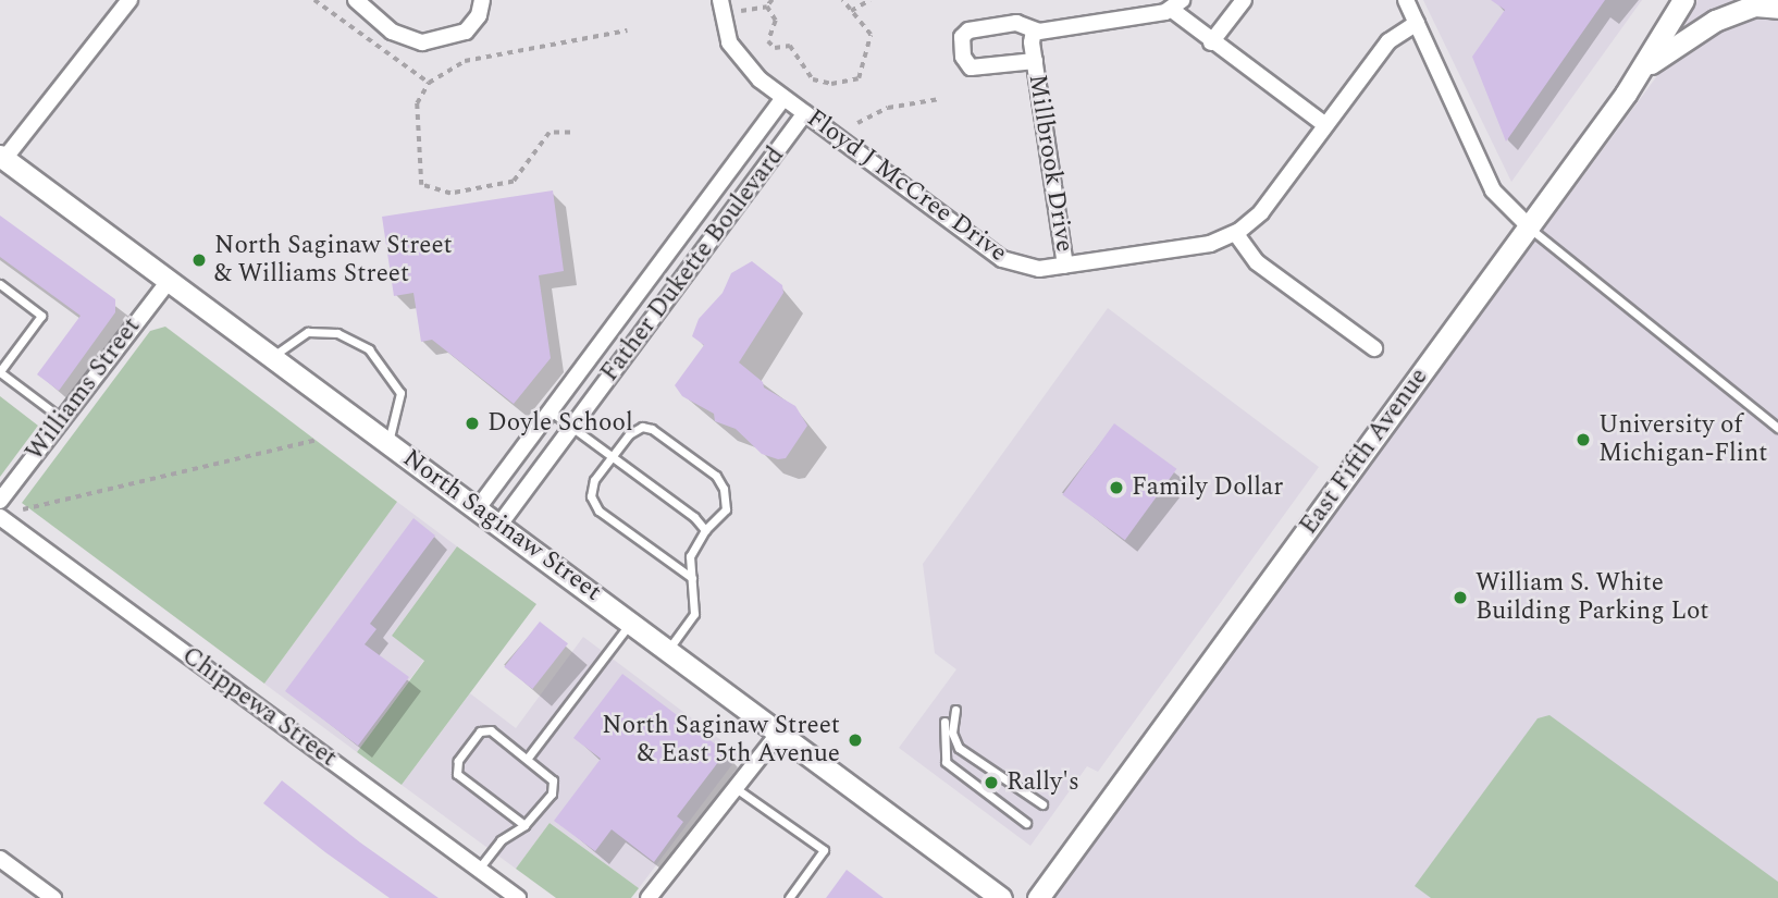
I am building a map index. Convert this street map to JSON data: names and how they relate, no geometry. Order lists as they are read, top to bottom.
{
  "streets": {
    "main road": ["East Fifth Avenue", "North Saginaw Street"],
    "street": [
      "Millbrook Drive",
      "Floyd J McCree Drive",
      "Father Dukette Boulevard",
      "Williams Street",
      "Chippewa Street"
    ]
  },
  "crossings": [
    ["Millbrook Drive", "Floyd J McCree Drive"],
    ["Floyd J McCree Drive", "Father Dukette Boulevard"],
    ["Father Dukette Boulevard", "North Saginaw Street"],
    ["Williams Street", "North Saginaw Street"]
  ],
  "places": [
    "North Saginaw Street & Williams Street",
    "Doyle School",
    "University of Michigan-Flint",
    "Family Dollar",
    "William S. White Building Parking Lot",
    "North Saginaw Street & East 5th Avenue",
    "Rally's"
  ]
}
